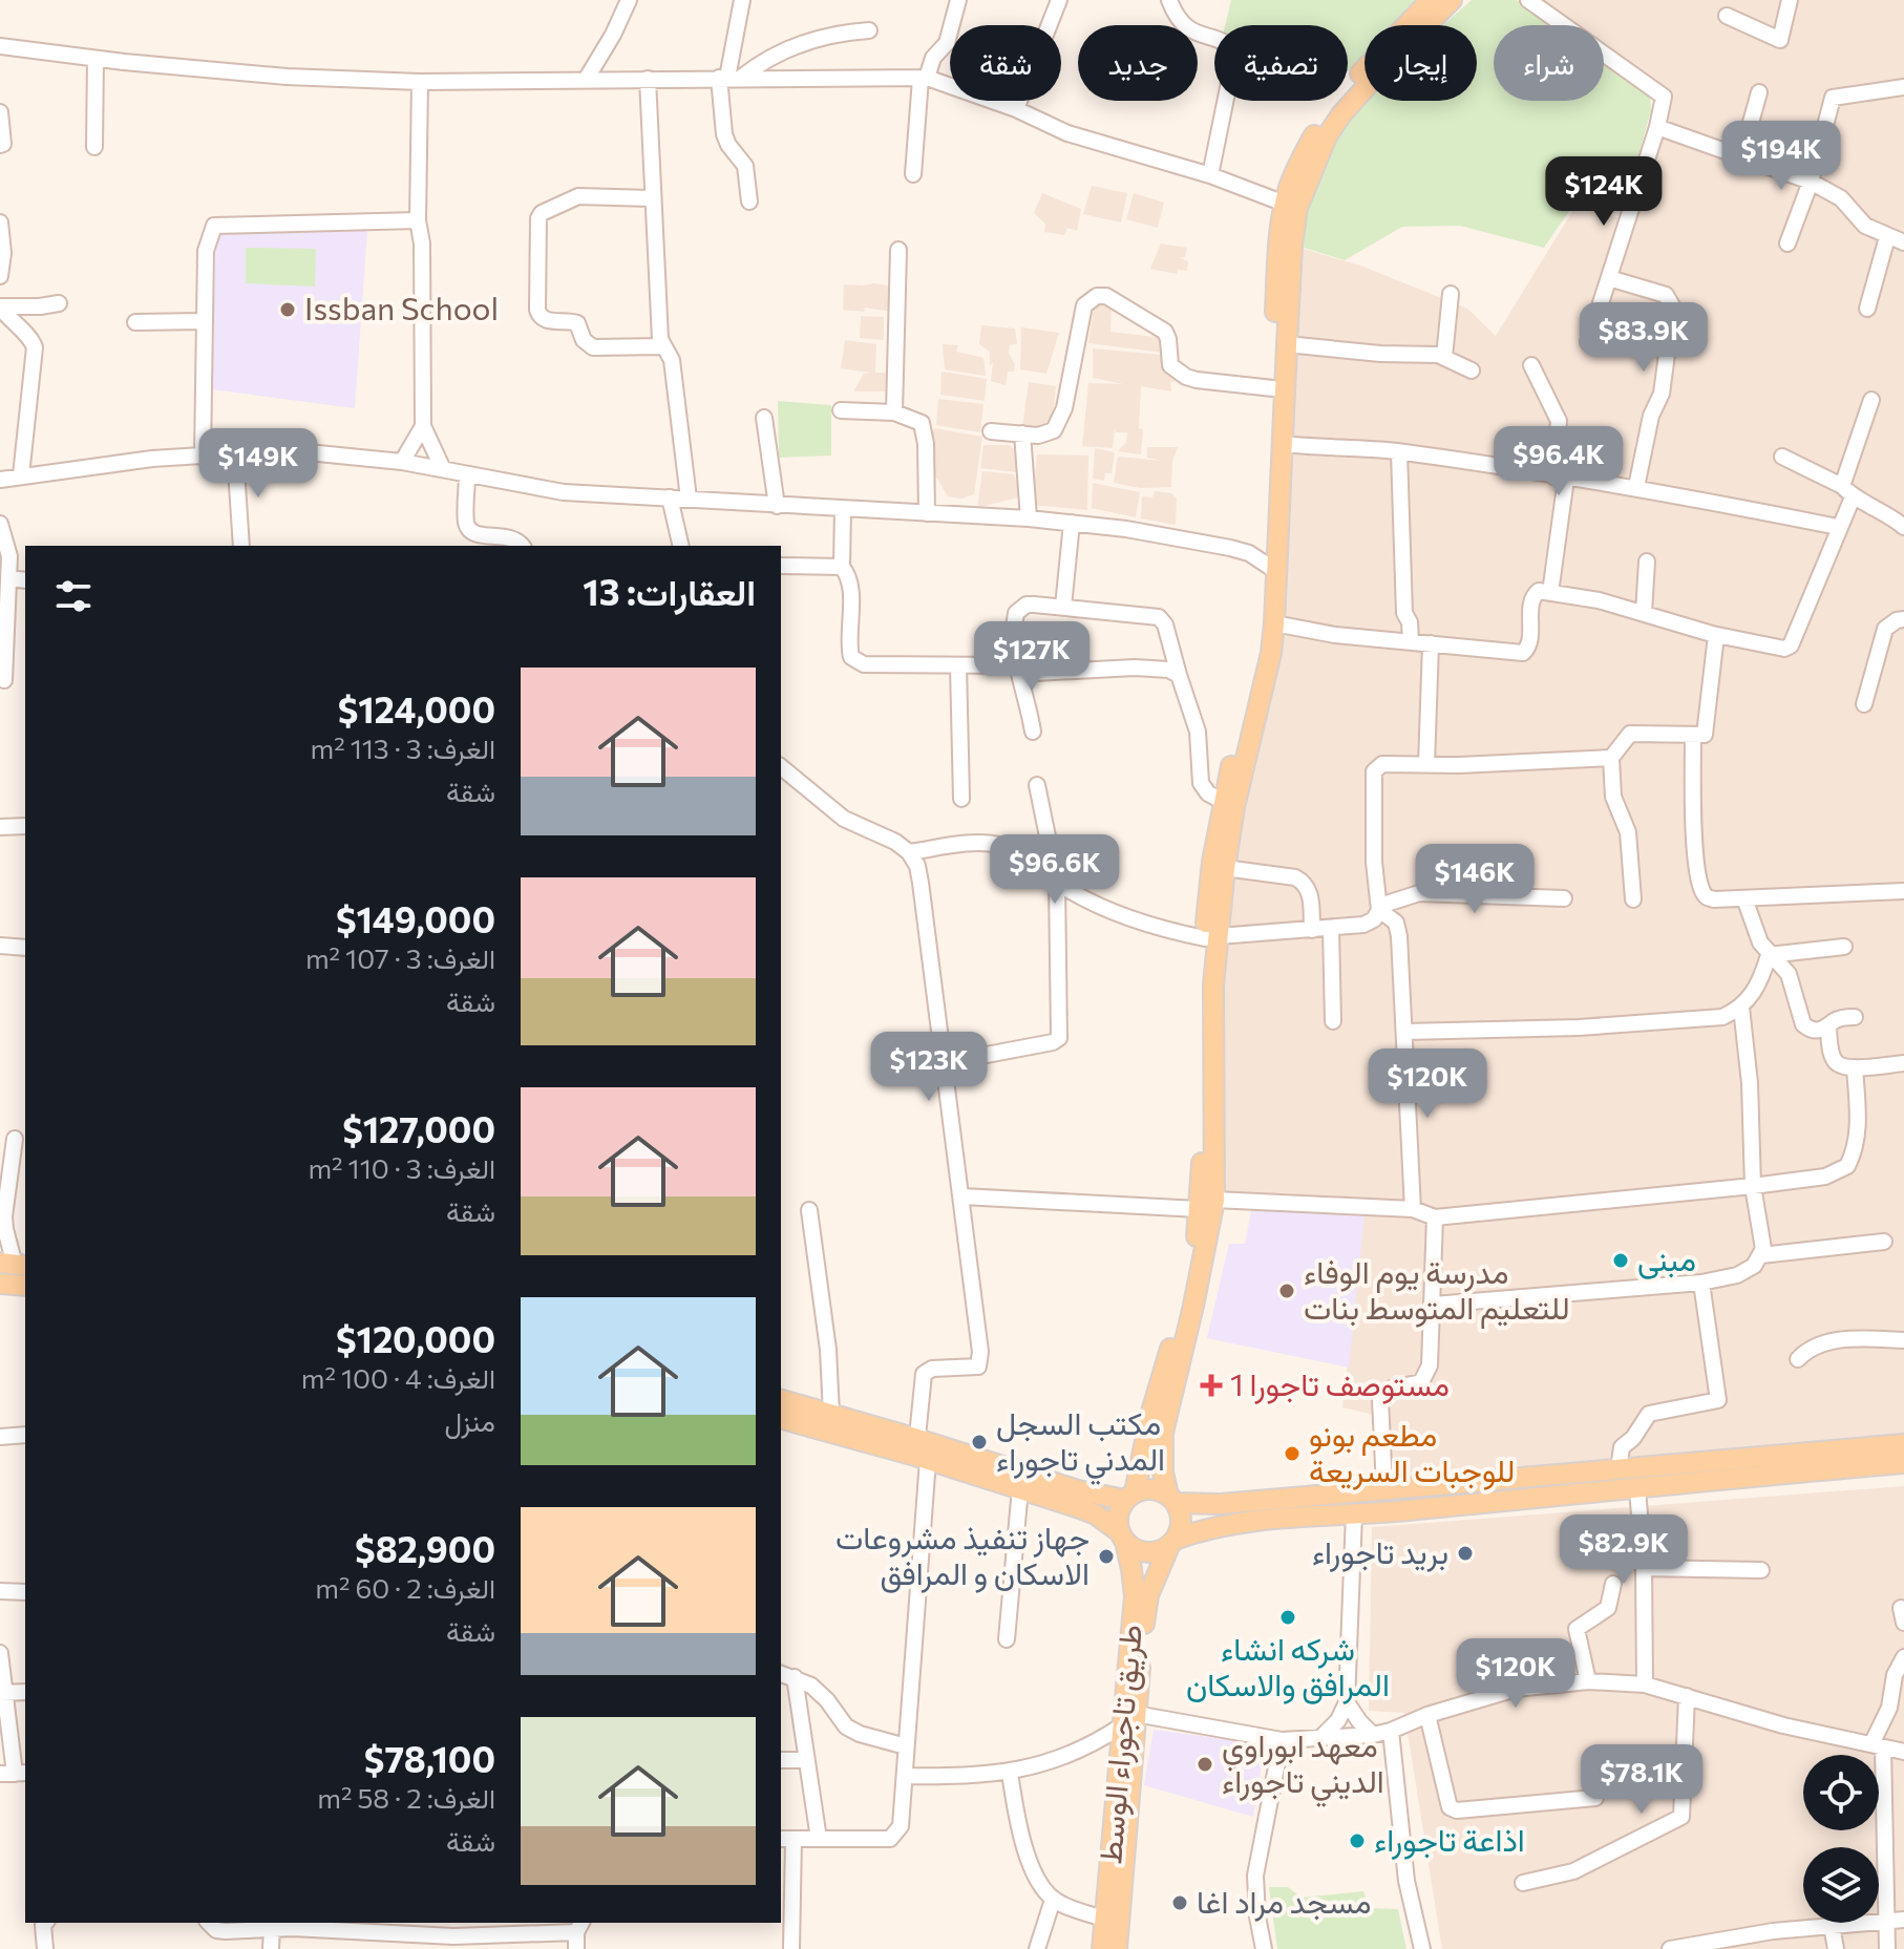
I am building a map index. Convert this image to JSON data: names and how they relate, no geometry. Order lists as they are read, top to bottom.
{
  "streets": {
    "main road": ["طريق تاجوراء الوسط"]
  },
  "places": {
    "other": [
      "Issban School",
      "مبنى",
      "مدرسة يوم الوفاء للتعليم المتوسط بنات",
      "مكتب السجل المدني تاجوراء",
      "مطعم بونو للوجبات السريعة",
      "بريد تاجوراء",
      "جهاز تنفيذ مشروعات الاسكان و المرافق",
      "شركه انشاء المرافق والاسكان",
      "معهد ابوراوي الديني تاجوراء",
      "اذاعة تاجوراء",
      "مسجد مراد اغا"
    ],
    "health": ["مستوصف تاجورا 1"]
  },
  "page": {
    "chip": [
      "شراء",
      "إيجار",
      "تصفية",
      "جديد",
      "شقة"
    ],
    "price": [
      "$194K",
      "$124K",
      "$83.9K",
      "$96.4K",
      "$149K",
      "$127K",
      "$96.6K",
      "$146K",
      "$123K",
      "$120K",
      "$82.9K",
      "$120K",
      "$78.1K"
    ],
    "heading": "العقارات: 13",
    "list": [
      {
        "name": "$124,000",
        "note": "الغرف: 3 · 113 m² · شقة"
      },
      {
        "name": "$149,000",
        "note": "الغرف: 3 · 107 m² · شقة"
      },
      {
        "name": "$127,000",
        "note": "الغرف: 3 · 110 m² · شقة"
      },
      {
        "name": "$120,000",
        "note": "الغرف: 4 · 100 m² · منزل"
      },
      {
        "name": "$82,900",
        "note": "الغرف: 2 · 60 m² · شقة"
      },
      {
        "name": "$78,100",
        "note": "الغرف: 2 · 58 m² · شقة"
      }
    ]
  }
}
